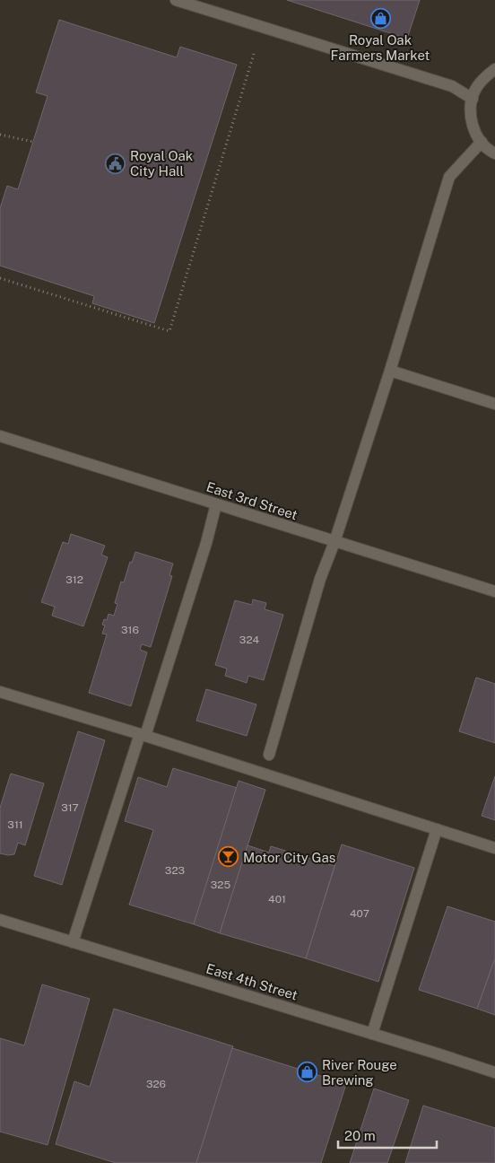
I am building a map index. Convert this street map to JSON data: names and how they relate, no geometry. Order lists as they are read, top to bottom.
{
  "streets": {
    "street": ["East 3rd Street", "East 4th Street"]
  },
  "places": {
    "shop": ["Royal Oak Farmers Market", "River Rouge Brewing"],
    "public building": ["Royal Oak City Hall"],
    "bar": ["Motor City Gas"]
  },
  "house_numbers": [
    "312",
    "316",
    "324",
    "317",
    "311",
    "323",
    "325",
    "401",
    "407",
    "326"
  ],
  "scale_bar": "20 m"
}
